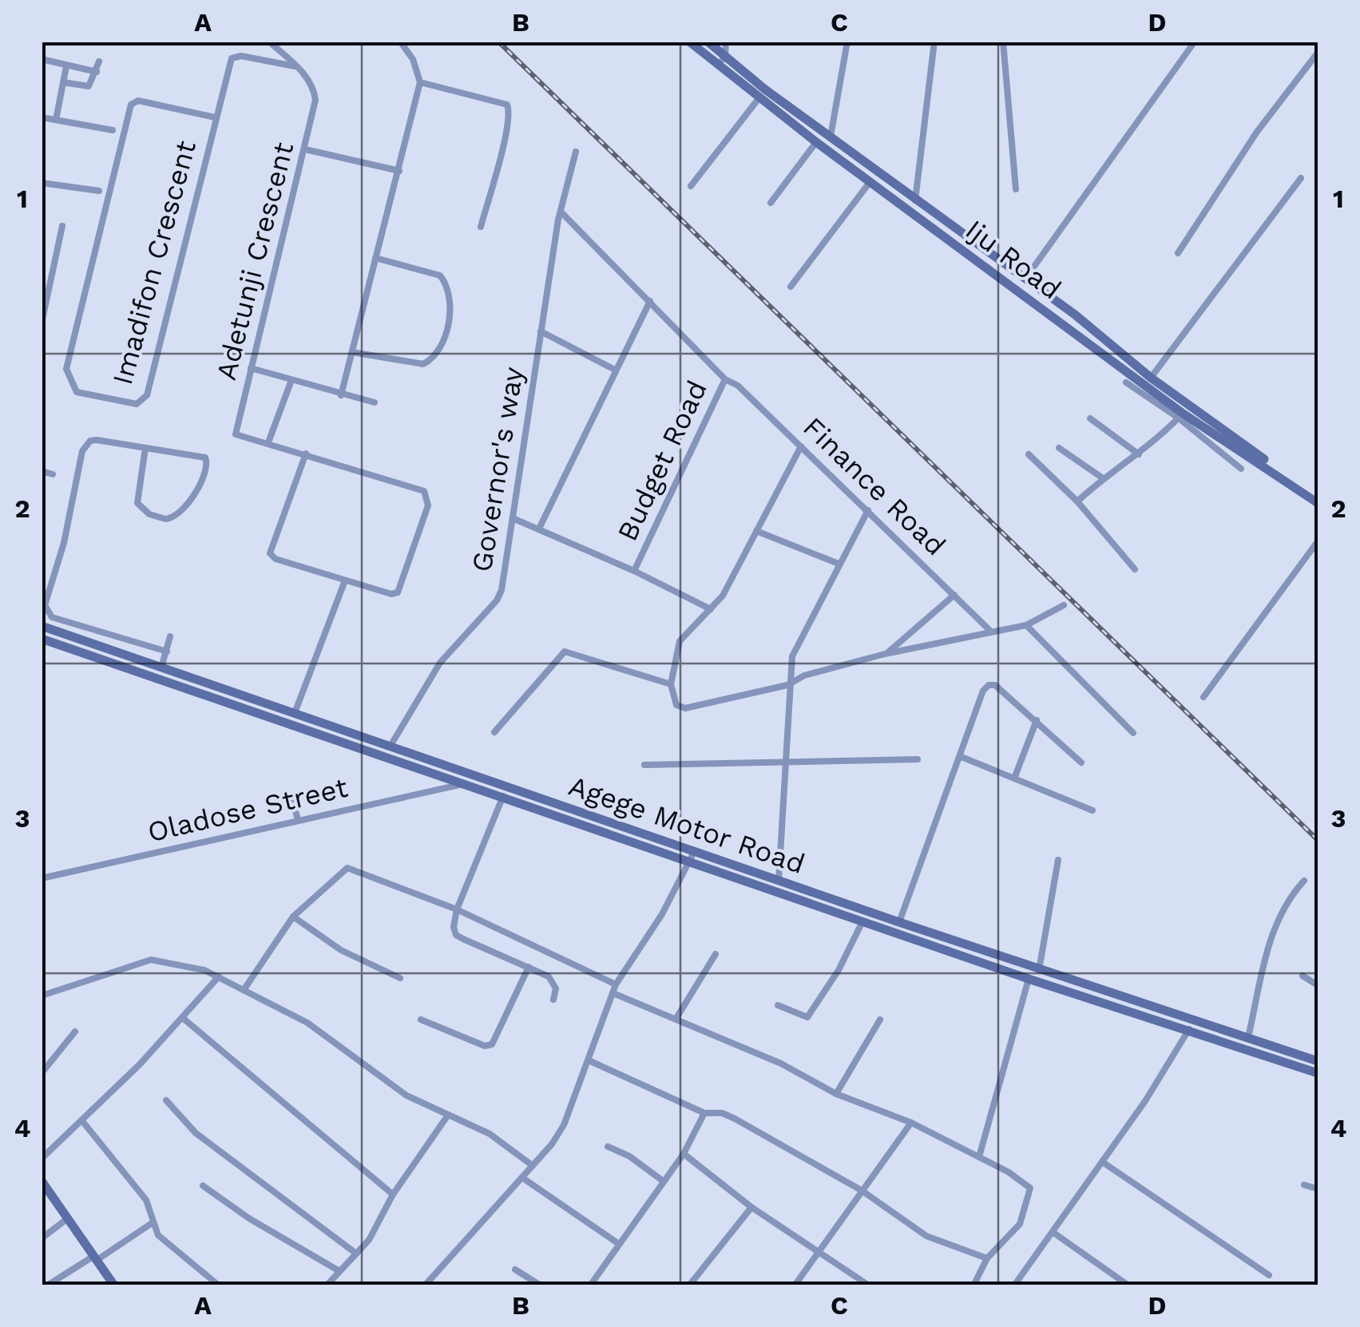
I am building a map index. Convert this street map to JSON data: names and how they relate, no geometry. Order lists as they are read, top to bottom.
{
  "streets": {
    "main road": ["Iju Road", "Agege Motor Road"],
    "street": [
      "Adetunji Crescent",
      "Imadifon Crescent",
      "Budget Road",
      "Governor's way",
      "Finance Road",
      "Oladose Street"
    ]
  },
  "crossings": [
    ["Adetunji Crescent", "Imadifon Crescent"],
    ["Budget Road", "Finance Road"],
    ["Governor's way", "Finance Road"],
    ["Governor's way", "Agege Motor Road"],
    ["Oladose Street", "Agege Motor Road"]
  ],
  "grid": {
    "columns": [
      "A",
      "B",
      "C",
      "D"
    ],
    "rows": [
      "1",
      "2",
      "3",
      "4"
    ]
  }
}
